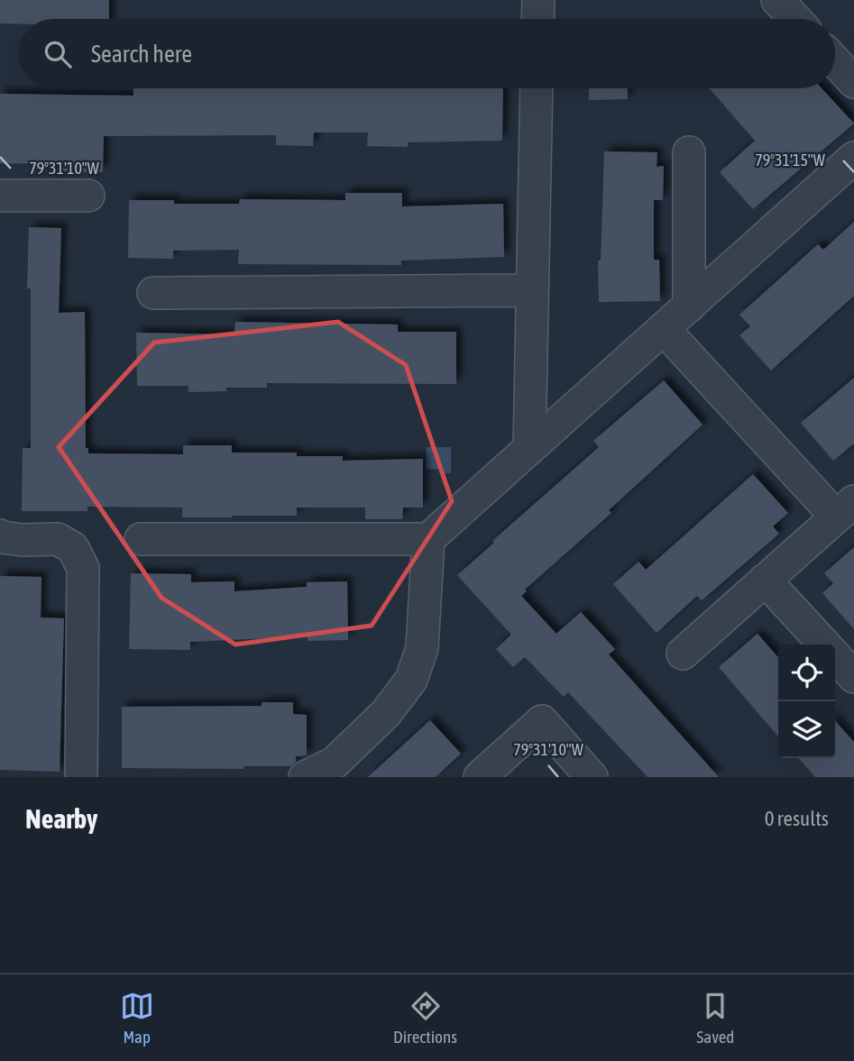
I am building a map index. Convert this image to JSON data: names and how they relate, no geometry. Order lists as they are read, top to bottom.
{
  "page": {
    "search": "Search here",
    "heading": ["Nearby", "0 results"],
    "nav": ["Map", "Directions", "Saved"]
  },
  "coordinates": ["79°31'15\"W", "79°31'10\"W"]
}
